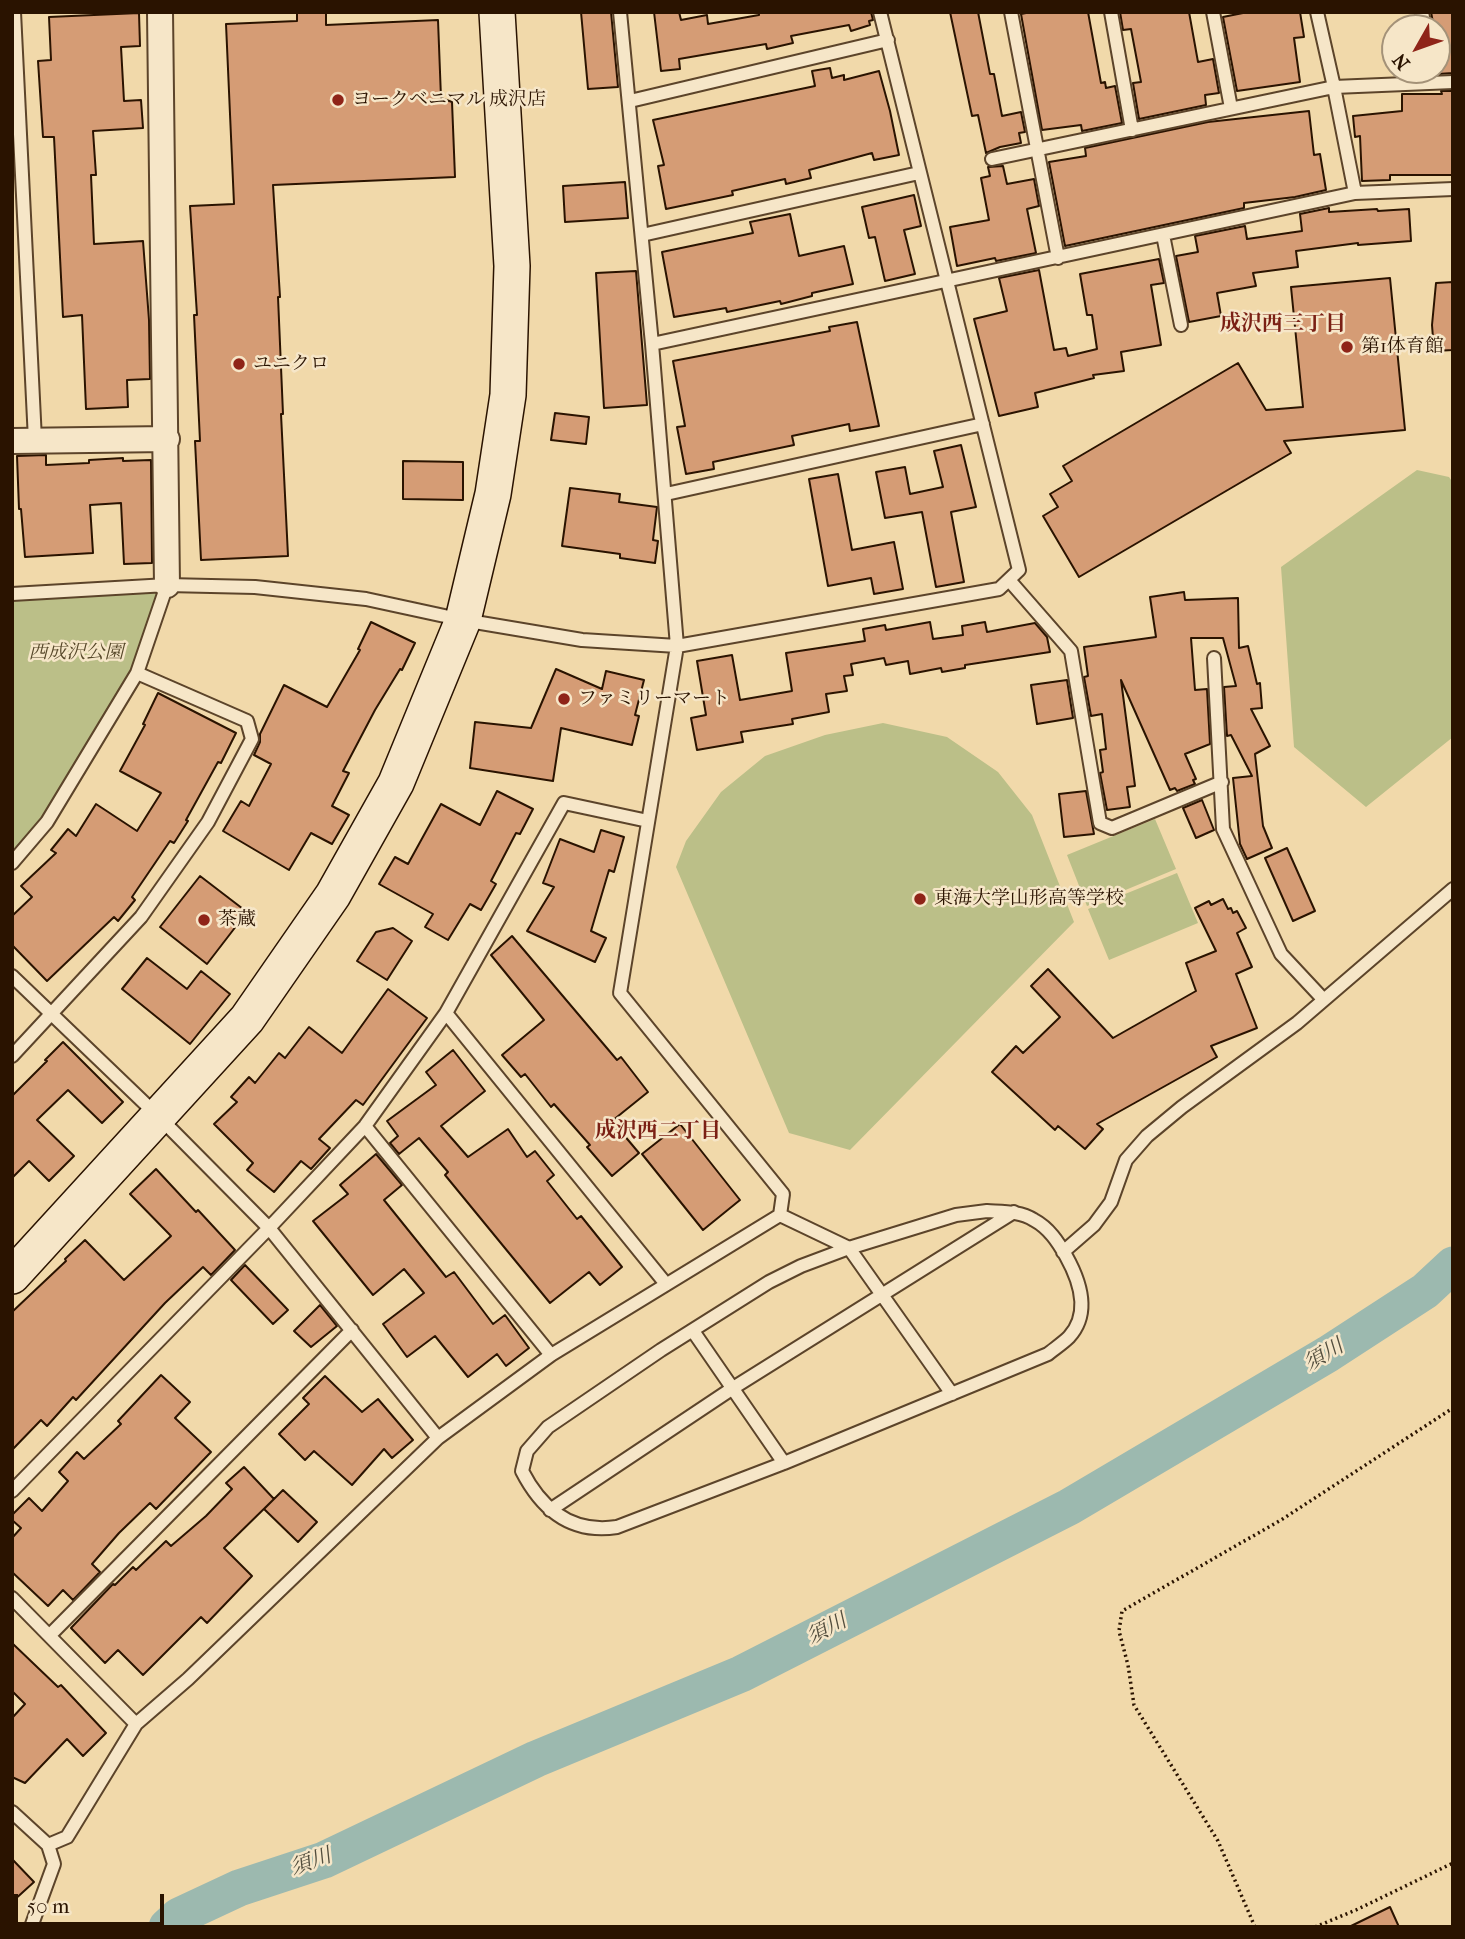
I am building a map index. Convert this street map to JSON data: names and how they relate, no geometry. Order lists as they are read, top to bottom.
{
  "districts": ["成沢西三丁目", "成沢西二丁目"],
  "water": ["須川"],
  "parks": ["西成沢公園"],
  "places": [
    "ヨークベニマル 成沢店",
    "第1体育館",
    "ユニクロ",
    "ファミリーマート",
    "東海大学山形高等学校",
    "茶蔵"
  ],
  "scale_bar": "50 m",
  "north": "bottom left"
}
